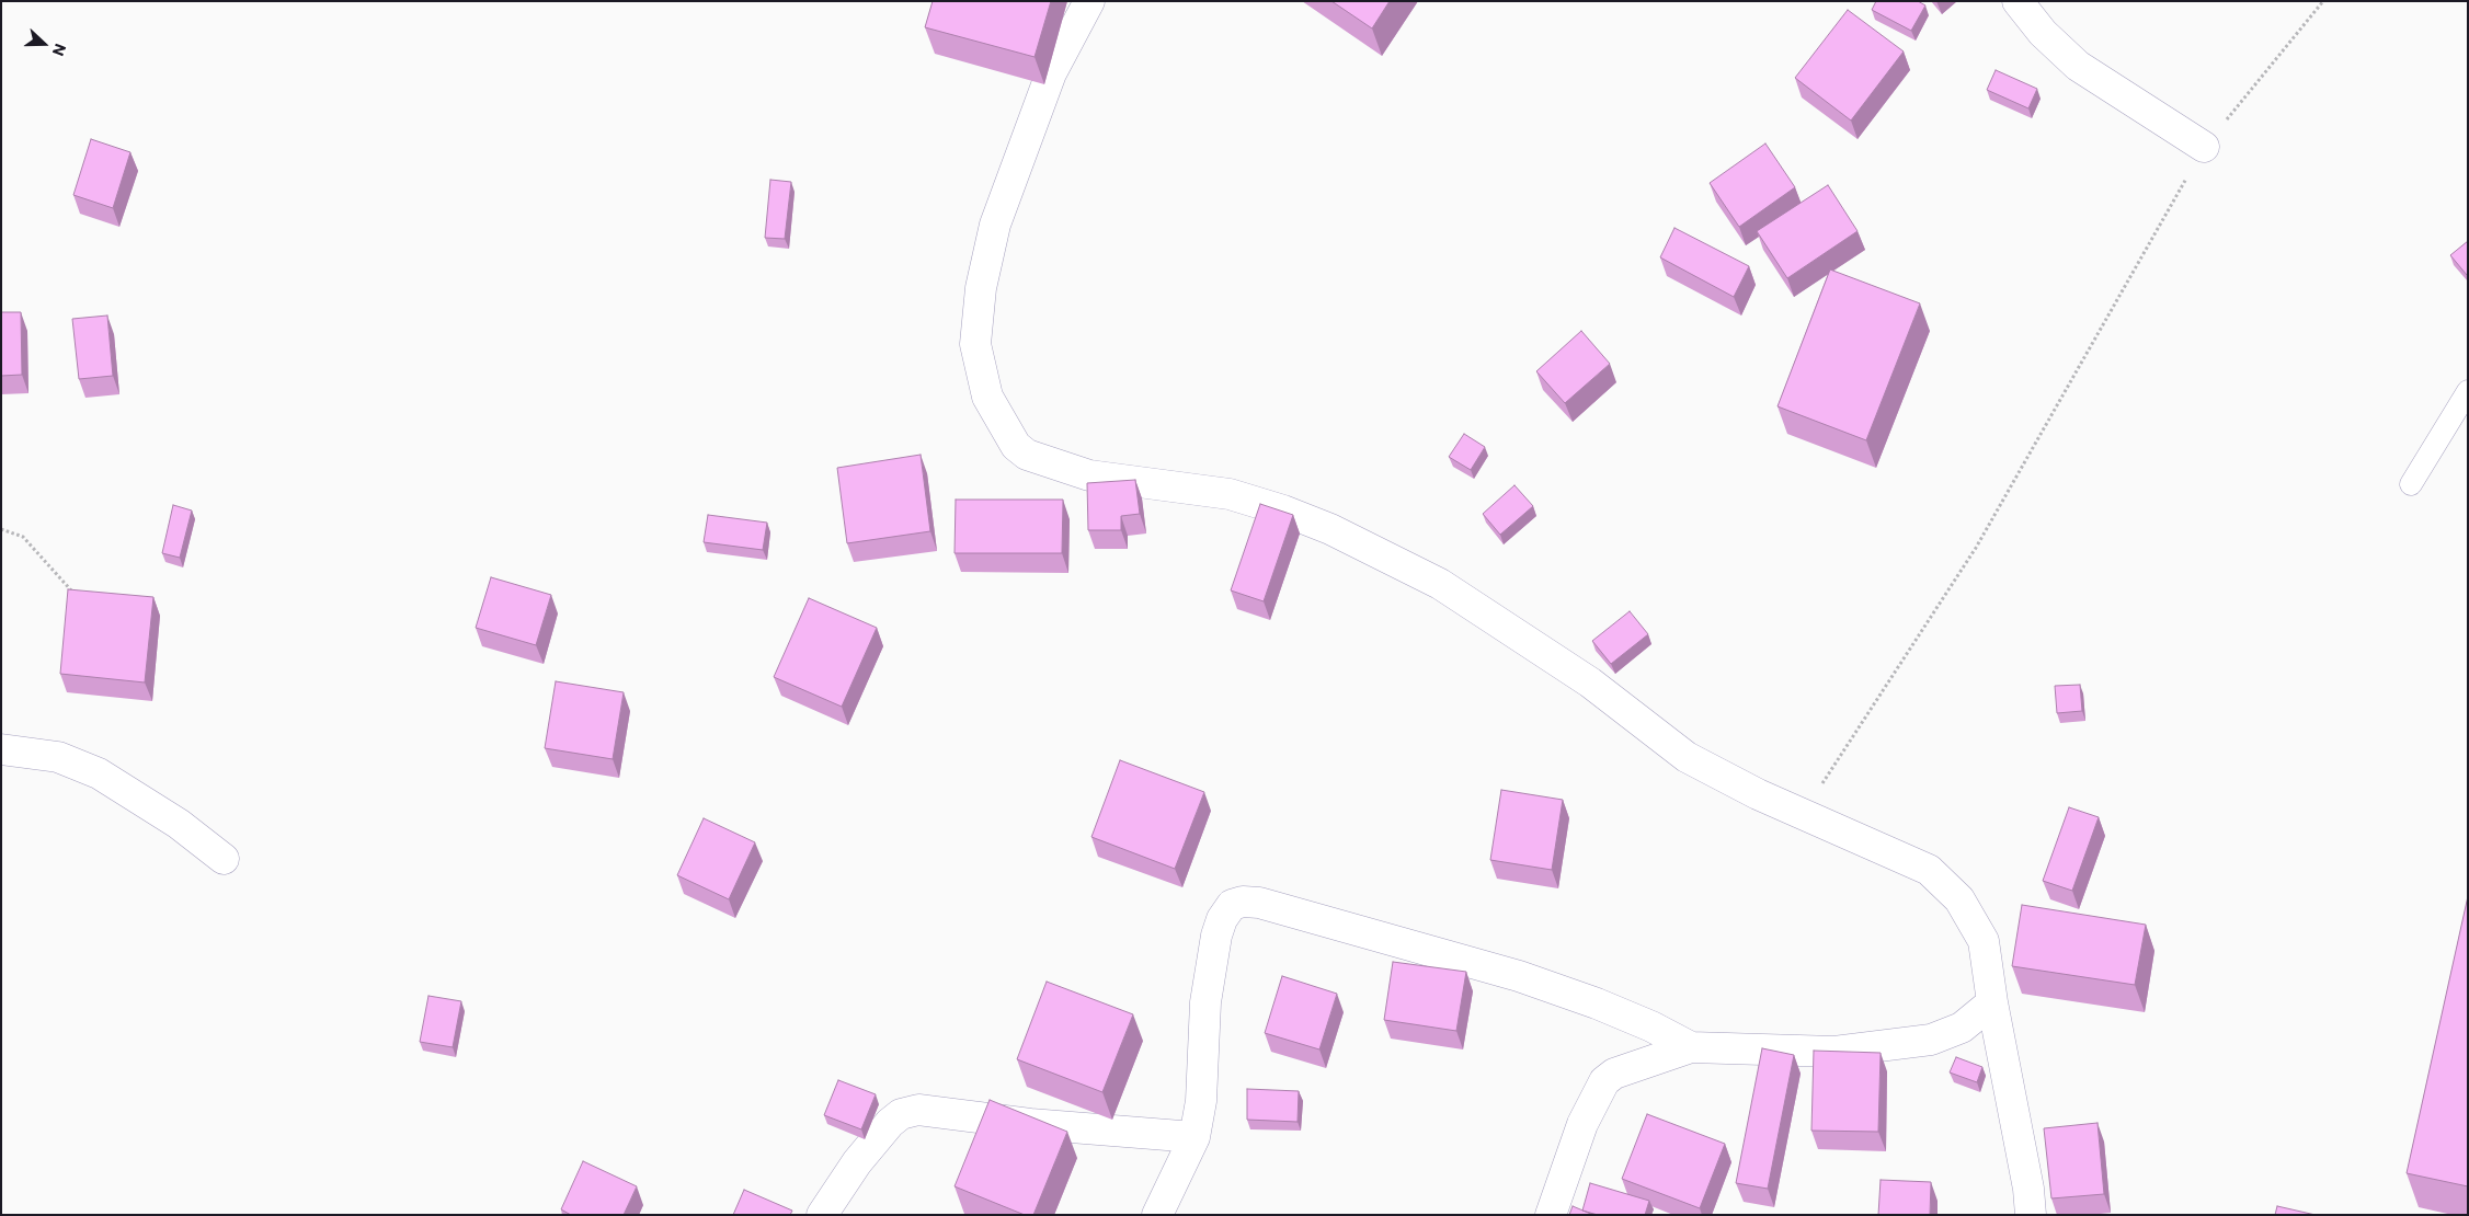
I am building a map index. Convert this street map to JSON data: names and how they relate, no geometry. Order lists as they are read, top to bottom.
{
  "north": "right"
}
